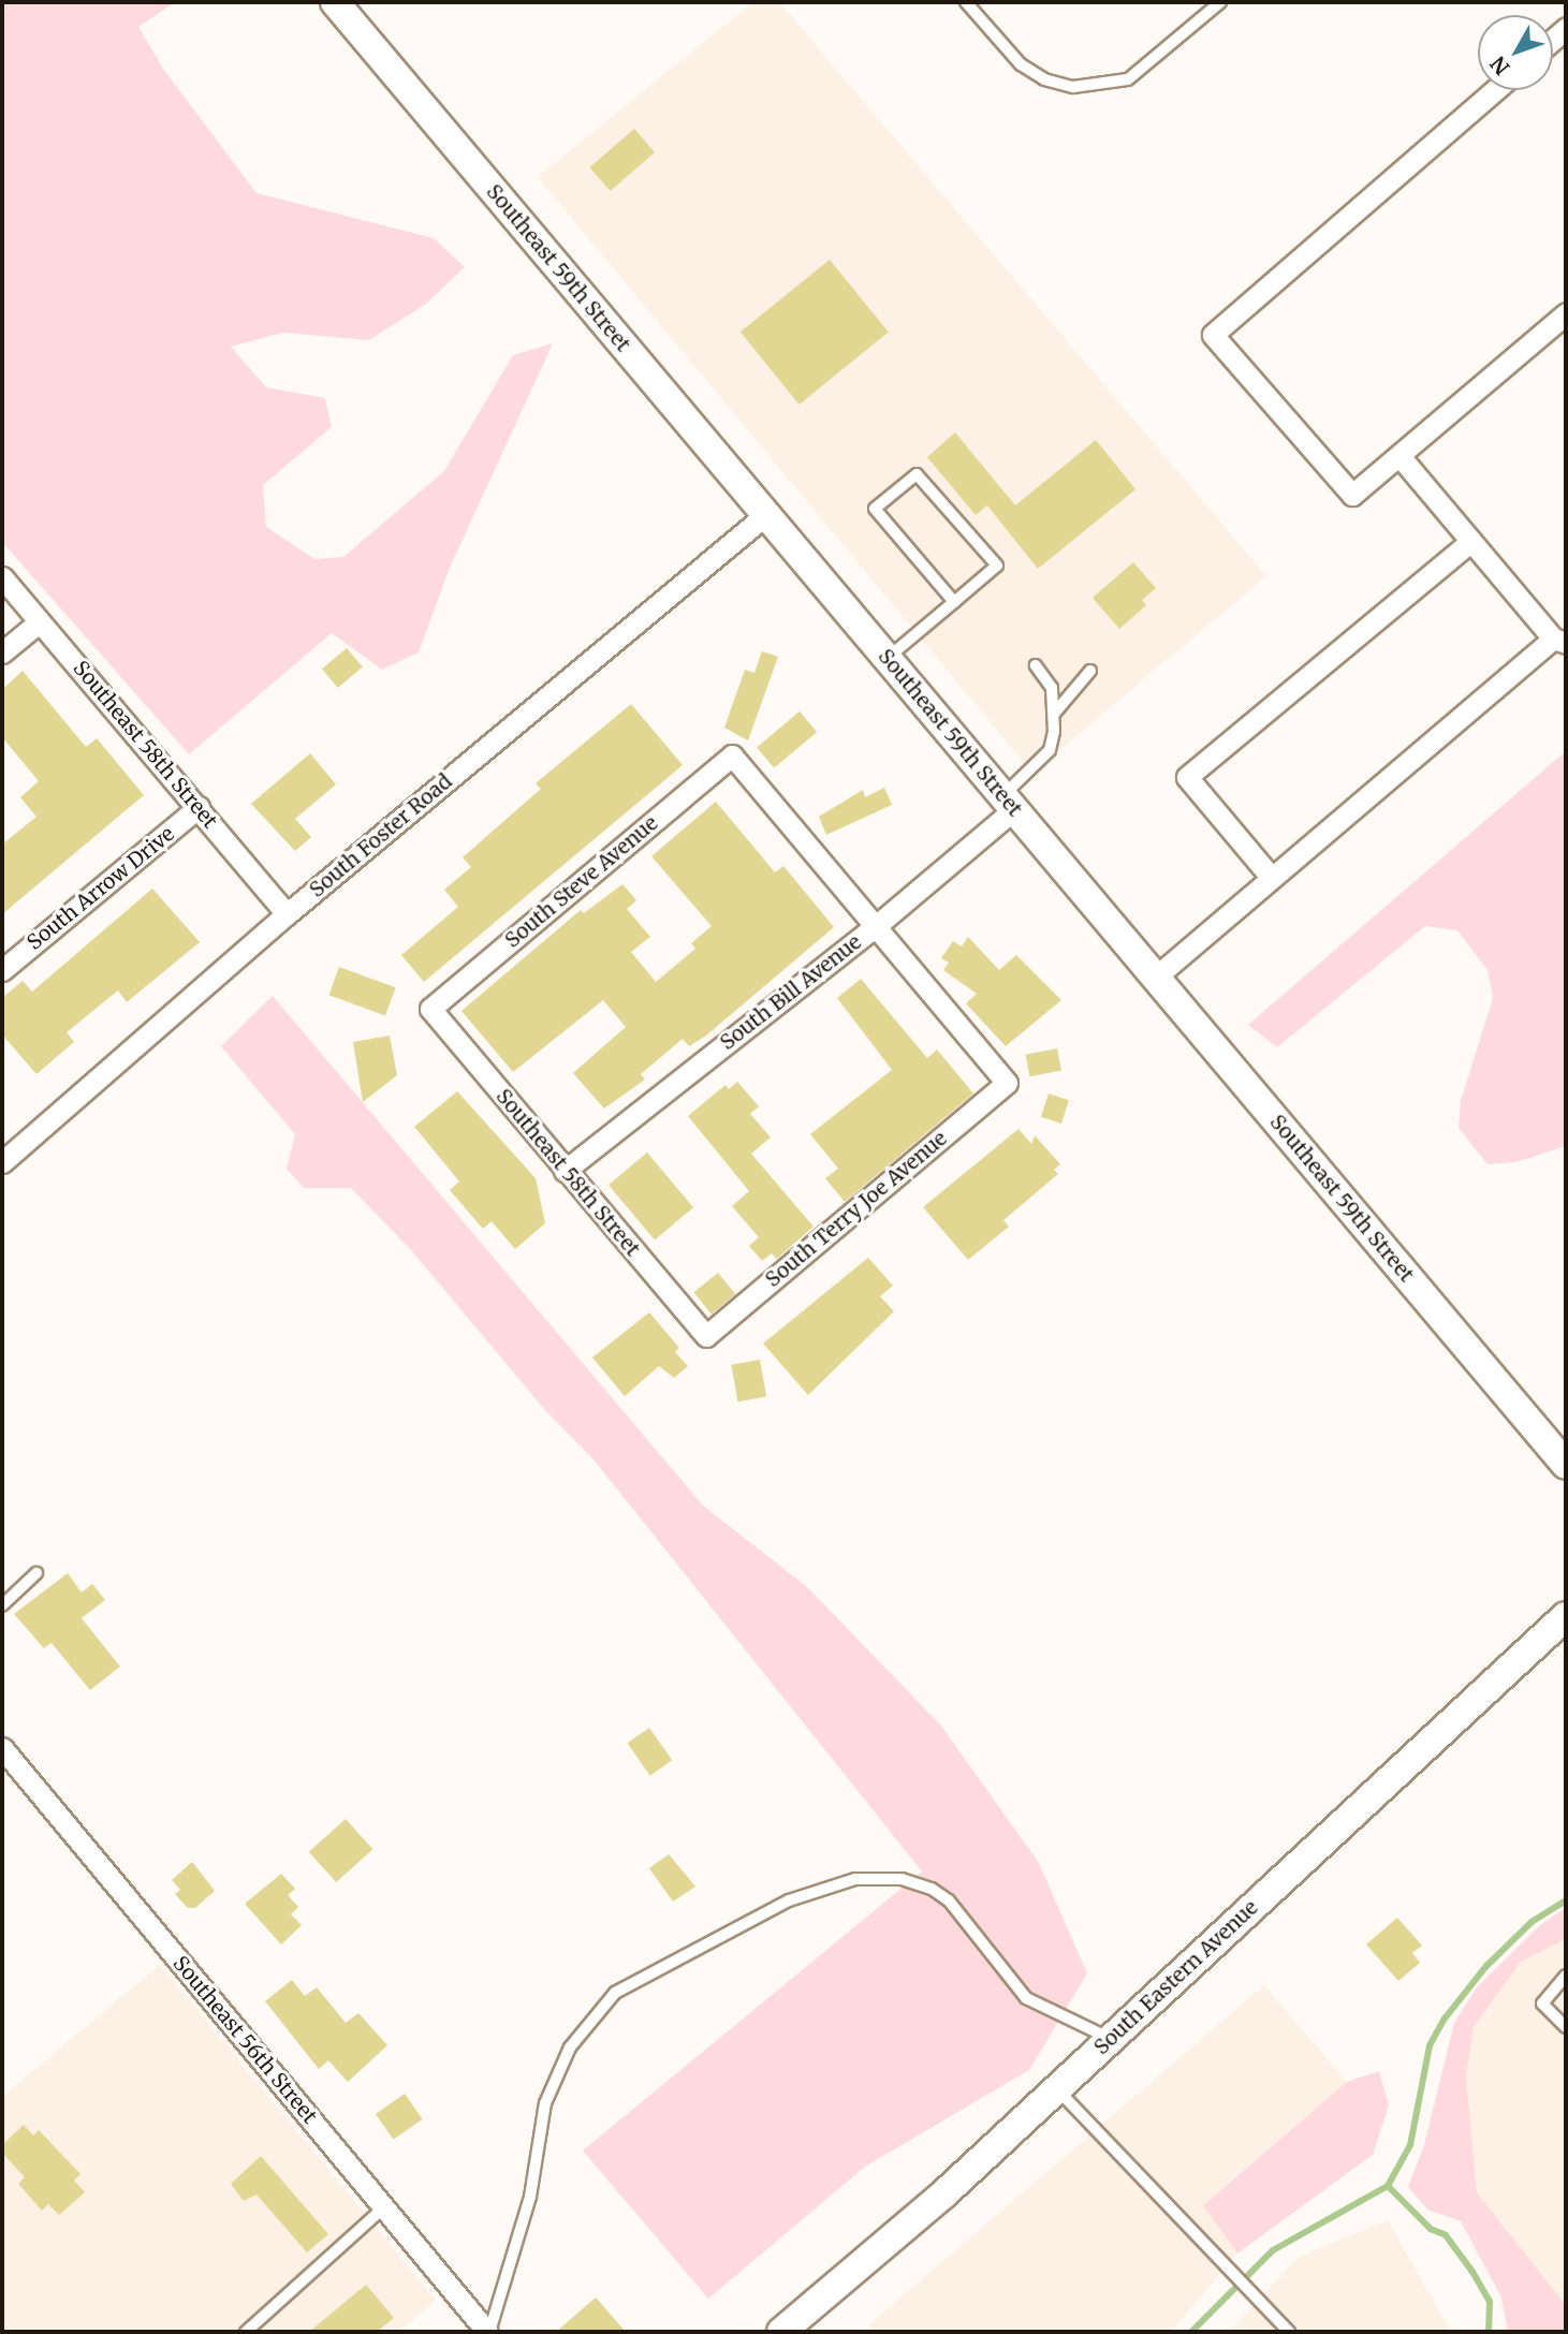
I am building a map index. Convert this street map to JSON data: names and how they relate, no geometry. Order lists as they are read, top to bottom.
{
  "streets": {
    "main road": ["Southeast 59th Street", "South Eastern Avenue"],
    "street": [
      "Southeast 58th Street",
      "South Foster Road",
      "South Steve Avenue",
      "South Arrow Drive",
      "South Bill Avenue",
      "South Terry Joe Avenue",
      "Southeast 56th Street"
    ]
  },
  "crossings": [
    ["Southeast 59th Street", "South Foster Road"],
    ["Southeast 59th Street", "South Bill Avenue"],
    ["Southeast 58th Street", "South Foster Road"],
    ["Southeast 58th Street", "South Steve Avenue"],
    ["Southeast 58th Street", "South Arrow Drive"],
    ["Southeast 58th Street", "South Bill Avenue"],
    ["Southeast 58th Street", "South Terry Joe Avenue"],
    ["South Steve Avenue", "South Bill Avenue"],
    ["South Steve Avenue", "South Terry Joe Avenue"],
    ["South Bill Avenue", "South Terry Joe Avenue"]
  ],
  "north": "bottom left"
}
